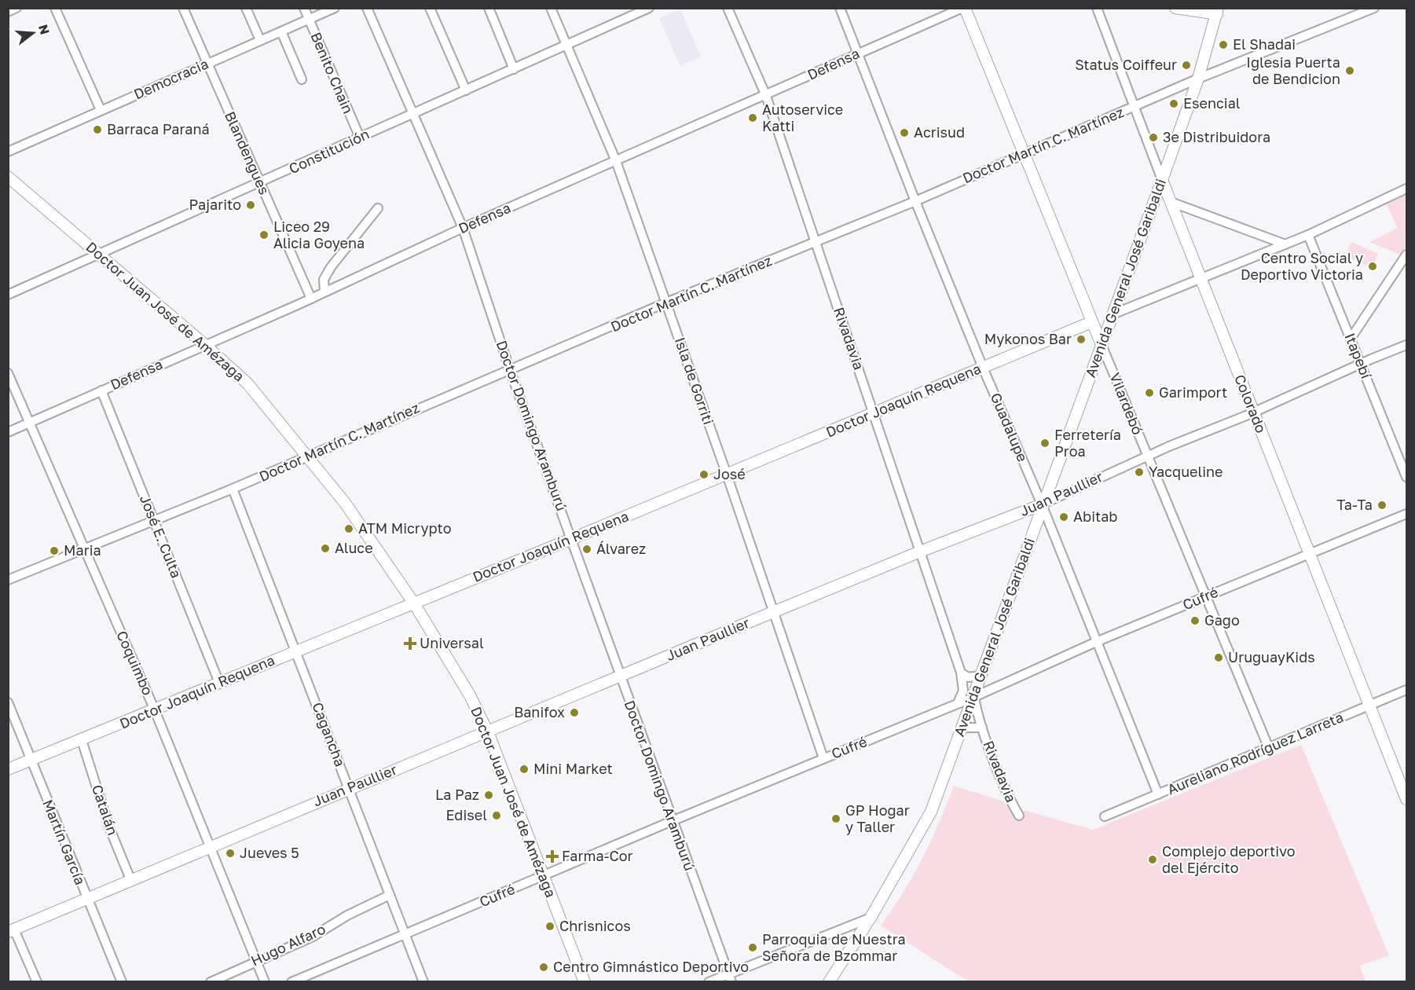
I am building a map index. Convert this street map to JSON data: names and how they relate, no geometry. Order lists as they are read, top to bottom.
{
  "streets": {
    "street": [
      "Defensa",
      "Benito Chain",
      "Democracia",
      "Doctor Martín C. Martínez",
      "Constitución",
      "Blandengues",
      "Avenida General José Garibaldi",
      "Doctor Juan José de Amézaga",
      "Rivadavia",
      "Itapebí",
      "Isla de Gorriti",
      "Doctor Joaquín Requena",
      "Vilardebó",
      "Colorado",
      "Doctor Domingo Aramburú",
      "Guadalupe",
      "Juan Paullier",
      "José E. Culta",
      "Cufré",
      "Coquimbo",
      "Cagancha",
      "Aureliano Rodríguez Larreta",
      "Catalán",
      "Martín García",
      "Hugo Alfaro"
    ]
  },
  "crossings": [
    ["Defensa", "Blandengues"],
    ["Defensa", "Doctor Juan José de Amézaga"],
    ["Defensa", "Rivadavia"],
    ["Defensa", "Isla de Gorriti"],
    ["Defensa", "Vilardebó"],
    ["Defensa", "Doctor Domingo Aramburú"],
    ["Defensa", "Guadalupe"],
    ["Defensa", "José E. Culta"],
    ["Defensa", "Coquimbo"],
    ["Benito Chain", "Democracia"],
    ["Benito Chain", "Constitución"],
    ["Democracia", "Blandengues"],
    ["Doctor Martín C. Martínez", "Avenida General José Garibaldi"],
    ["Doctor Martín C. Martínez", "Doctor Juan José de Amézaga"],
    ["Doctor Martín C. Martínez", "Rivadavia"],
    ["Doctor Martín C. Martínez", "Isla de Gorriti"],
    ["Doctor Martín C. Martínez", "Vilardebó"],
    ["Doctor Martín C. Martínez", "Colorado"],
    ["Doctor Martín C. Martínez", "Doctor Domingo Aramburú"],
    ["Doctor Martín C. Martínez", "Guadalupe"],
    ["Doctor Martín C. Martínez", "José E. Culta"],
    ["Doctor Martín C. Martínez", "Coquimbo"],
    ["Doctor Martín C. Martínez", "Cagancha"],
    ["Constitución", "Blandengues"],
    ["Constitución", "Doctor Juan José de Amézaga"],
    ["Constitución", "Isla de Gorriti"],
    ["Constitución", "Doctor Domingo Aramburú"],
    ["Avenida General José Garibaldi", "Rivadavia"],
    ["Avenida General José Garibaldi", "Vilardebó"],
    ["Avenida General José Garibaldi", "Colorado"],
    ["Avenida General José Garibaldi", "Guadalupe"],
    ["Avenida General José Garibaldi", "Juan Paullier"],
    ["Avenida General José Garibaldi", "Cufré"],
    ["Doctor Juan José de Amézaga", "Doctor Joaquín Requena"],
    ["Doctor Juan José de Amézaga", "Juan Paullier"],
    ["Doctor Juan José de Amézaga", "Cufré"],
    ["Rivadavia", "Doctor Joaquín Requena"],
    ["Rivadavia", "Juan Paullier"],
    ["Rivadavia", "Cufré"],
    ["Itapebí", "Juan Paullier"],
    ["Isla de Gorriti", "Doctor Joaquín Requena"],
    ["Isla de Gorriti", "Juan Paullier"],
    ["Isla de Gorriti", "Cufré"],
    ["Doctor Joaquín Requena", "Vilardebó"],
    ["Doctor Joaquín Requena", "Doctor Domingo Aramburú"],
    ["Doctor Joaquín Requena", "Guadalupe"],
    ["Doctor Joaquín Requena", "José E. Culta"],
    ["Doctor Joaquín Requena", "Coquimbo"],
    ["Doctor Joaquín Requena", "Cagancha"],
    ["Doctor Joaquín Requena", "Catalán"],
    ["Doctor Joaquín Requena", "Martín García"],
    ["Vilardebó", "Juan Paullier"],
    ["Vilardebó", "Cufré"],
    ["Vilardebó", "Aureliano Rodríguez Larreta"],
    ["Colorado", "Juan Paullier"],
    ["Colorado", "Cufré"],
    ["Colorado", "Aureliano Rodríguez Larreta"],
    ["Doctor Domingo Aramburú", "Juan Paullier"],
    ["Doctor Domingo Aramburú", "Cufré"],
    ["Guadalupe", "Juan Paullier"],
    ["Guadalupe", "Cufré"],
    ["Guadalupe", "Aureliano Rodríguez Larreta"],
    ["Juan Paullier", "Coquimbo"],
    ["Juan Paullier", "Cagancha"],
    ["Juan Paullier", "Catalán"],
    ["Juan Paullier", "Martín García"],
    ["Cufré", "Cagancha"],
    ["Coquimbo", "Hugo Alfaro"],
    ["Cagancha", "Hugo Alfaro"]
  ],
  "places": {
    "other": [
      "El Shadai",
      "Status Coiffeur",
      "Iglesia Puerta de Bendicion",
      "Esencial",
      "Autoservice Katti",
      "Barraca Paraná",
      "Acrisud",
      "3e Distribuidora",
      "Pajarito",
      "Liceo 29 Alicia Goyena",
      "Centro Social y Deportivo Victoria",
      "Mykonos Bar",
      "Garimport",
      "Ferretería Proa",
      "Yacqueline",
      "José",
      "Ta-Ta",
      "Abitab",
      "ATM Micrypto",
      "Aluce",
      "Álvarez",
      "Maria",
      "Gago",
      "UruguayKids",
      "Banifox",
      "Mini Market",
      "La Paz",
      "Edisel",
      "GP Hogar y Taller",
      "Jueves 5",
      "Complejo deportivo del Ejército",
      "Chrisnicos",
      "Parroquia de Nuestra Señora de Bzommar",
      "Centro Gimnástico Deportivo"
    ],
    "health": ["Universal", "Farma-Cor"]
  },
  "north": "right"
}
